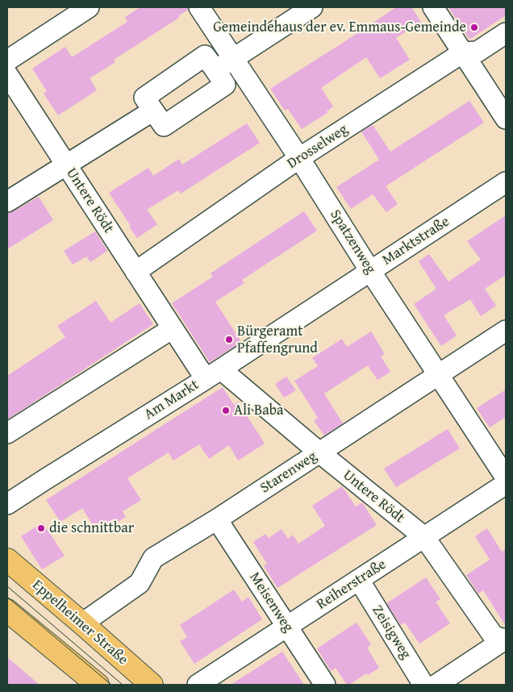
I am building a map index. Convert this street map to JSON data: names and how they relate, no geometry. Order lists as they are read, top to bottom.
{
  "streets": {
    "main road": ["Eppelheimer Straße"],
    "street": [
      "Drosselweg",
      "Untere Rödt",
      "Marktstraße",
      "Spatzenweg",
      "Am Markt",
      "Starenweg",
      "Reiherstraße",
      "Meisenweg",
      "Zeisigweg"
    ]
  },
  "crossings": [
    ["Drosselweg", "Untere Rödt"],
    ["Drosselweg", "Spatzenweg"],
    ["Untere Rödt", "Marktstraße"],
    ["Untere Rödt", "Am Markt"],
    ["Untere Rödt", "Starenweg"],
    ["Untere Rödt", "Reiherstraße"],
    ["Marktstraße", "Spatzenweg"],
    ["Marktstraße", "Am Markt"],
    ["Spatzenweg", "Starenweg"],
    ["Starenweg", "Meisenweg"],
    ["Starenweg", "Eppelheimer Straße"],
    ["Reiherstraße", "Meisenweg"],
    ["Reiherstraße", "Zeisigweg"]
  ],
  "places": [
    "Gemeindehaus der ev. Emmaus-Gemeinde",
    "Bürgeramt Pfaffengrund",
    "Ali Baba",
    "die schnittbar"
  ]
}
